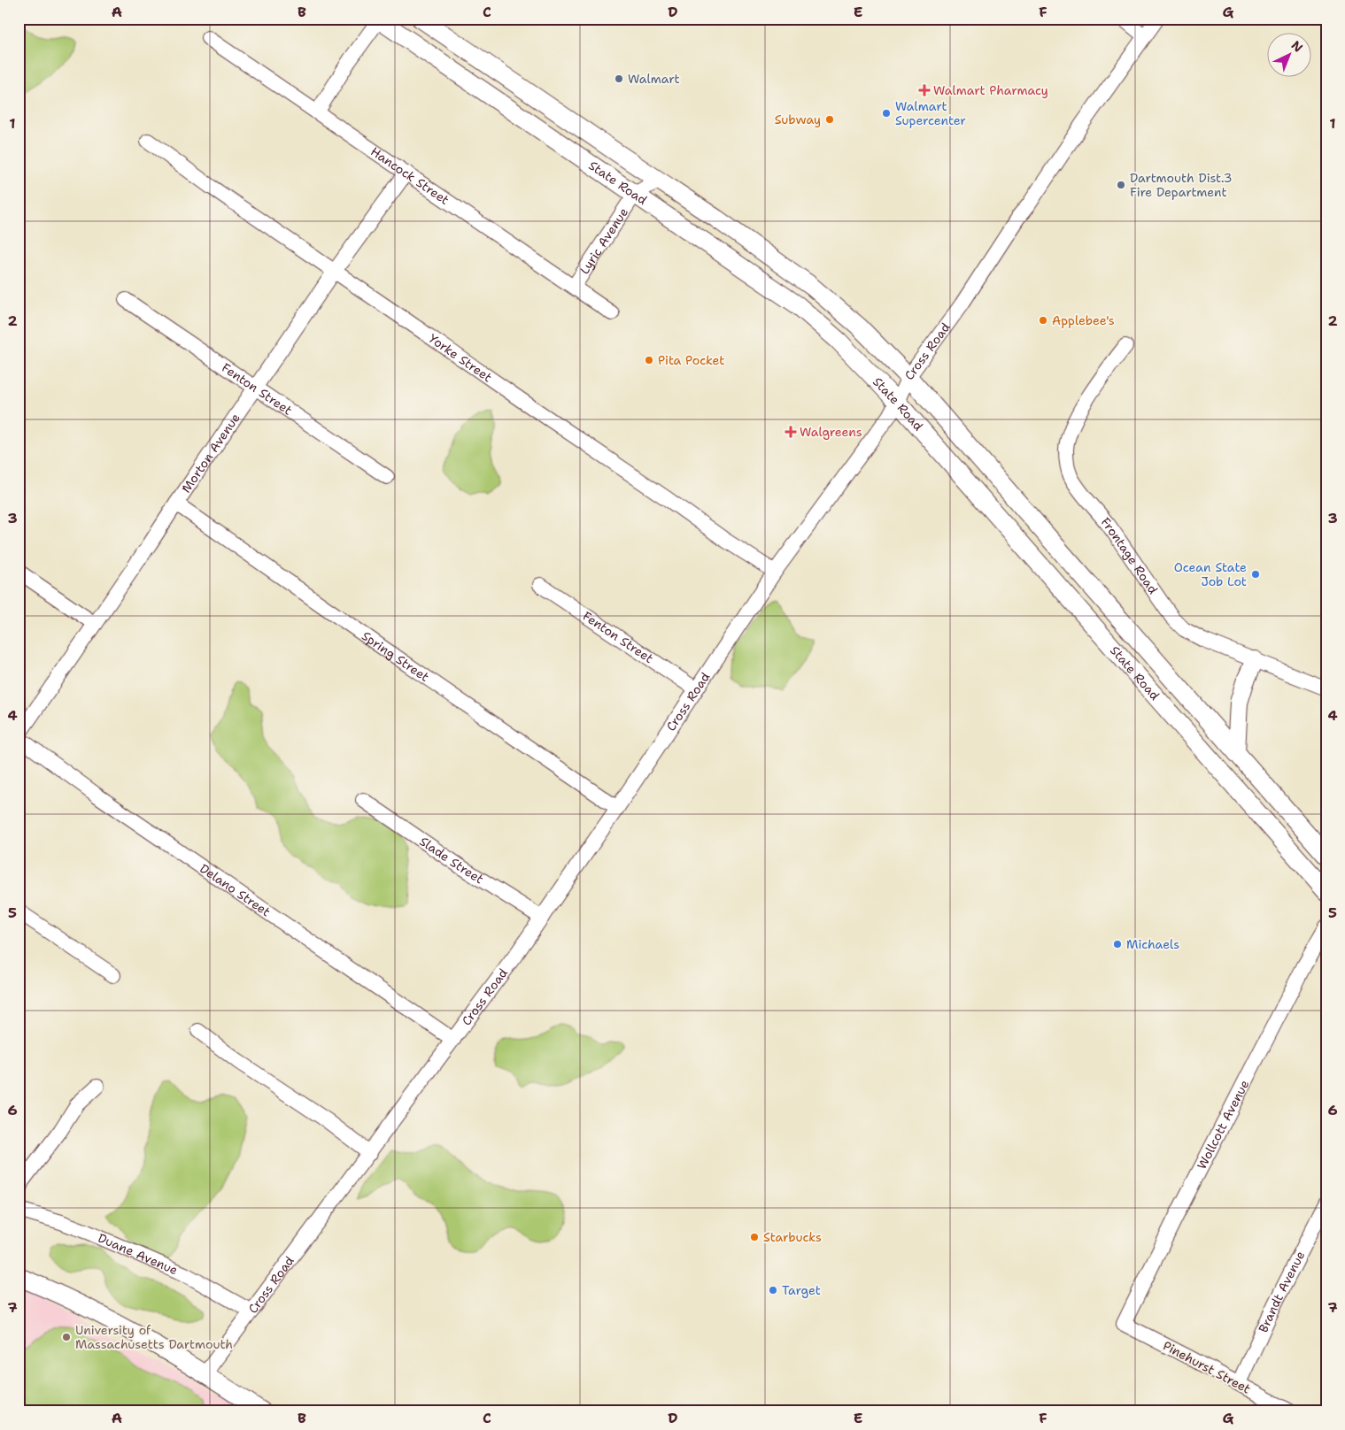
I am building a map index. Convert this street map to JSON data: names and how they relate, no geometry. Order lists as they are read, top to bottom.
{
  "streets": {
    "main road": ["State Road"],
    "street": [
      "Hancock Street",
      "Lyric Avenue",
      "Cross Road",
      "Yorke Street",
      "Fenton Street",
      "Morton Avenue",
      "Frontage Road",
      "Spring Street",
      "Slade Street",
      "Delano Street",
      "Wollcott Avenue",
      "Duane Avenue",
      "Brandt Avenue",
      "Pinehurst Street"
    ]
  },
  "crossings": [
    ["Hancock Street", "Lyric Avenue"],
    ["Hancock Street", "Morton Avenue"],
    ["State Road", "Lyric Avenue"],
    ["State Road", "Cross Road"],
    ["Cross Road", "Yorke Street"],
    ["Cross Road", "Fenton Street"],
    ["Cross Road", "Spring Street"],
    ["Cross Road", "Slade Street"],
    ["Cross Road", "Delano Street"],
    ["Cross Road", "Duane Avenue"],
    ["Yorke Street", "Morton Avenue"],
    ["Fenton Street", "Morton Avenue"],
    ["Morton Avenue", "Spring Street"],
    ["Morton Avenue", "Delano Street"],
    ["Wollcott Avenue", "Pinehurst Street"],
    ["Brandt Avenue", "Pinehurst Street"]
  ],
  "places": {
    "other": [
      "Walmart",
      "Walmart Supercenter",
      "Subway",
      "Dartmouth Dist.3 Fire Department",
      "Applebee's",
      "Pita Pocket",
      "Ocean State Job Lot",
      "Michaels",
      "Starbucks",
      "Target",
      "University of Massachusetts Dartmouth"
    ],
    "health": ["Walmart Pharmacy", "Walgreens"]
  },
  "north": "top right",
  "grid": {
    "columns": [
      "A",
      "B",
      "C",
      "D",
      "E",
      "F",
      "G"
    ],
    "rows": [
      "1",
      "2",
      "3",
      "4",
      "5",
      "6",
      "7"
    ]
  }
}
